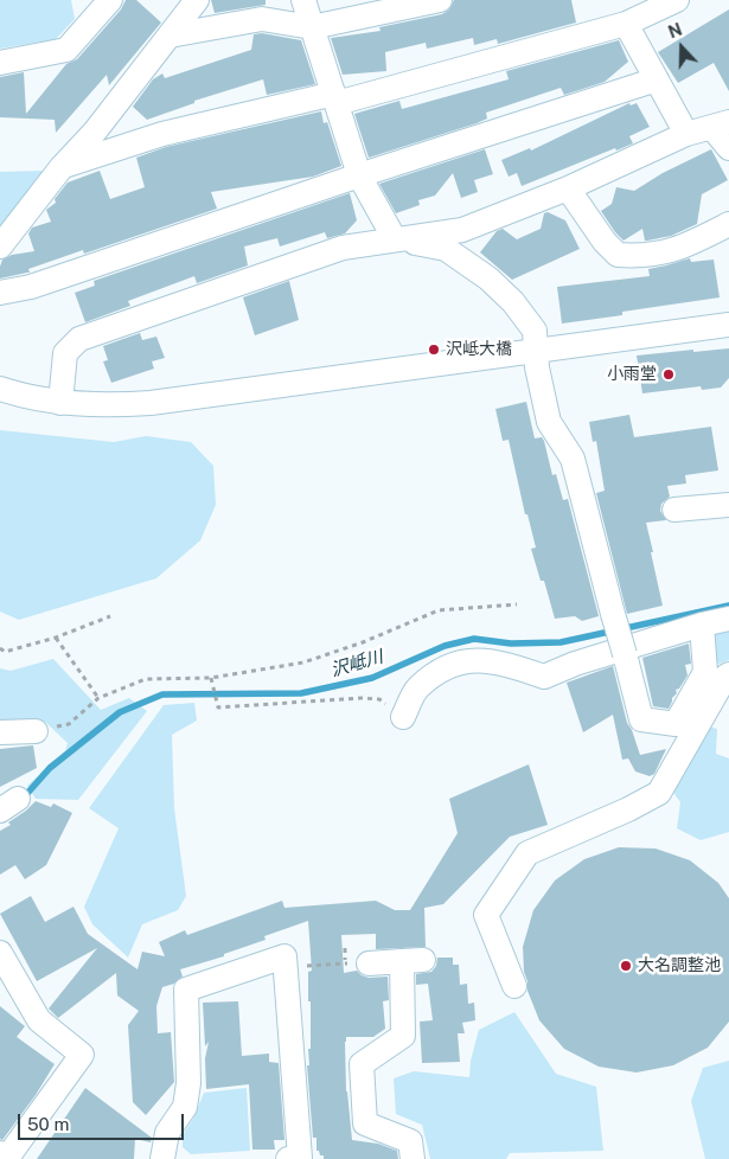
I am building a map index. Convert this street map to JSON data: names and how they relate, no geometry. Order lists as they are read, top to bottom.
{
  "water": ["沢岻川"],
  "places": ["沢岻大橋", "小雨堂", "大名調整池"],
  "scale_bar": "50 m",
  "north": "top"
}
